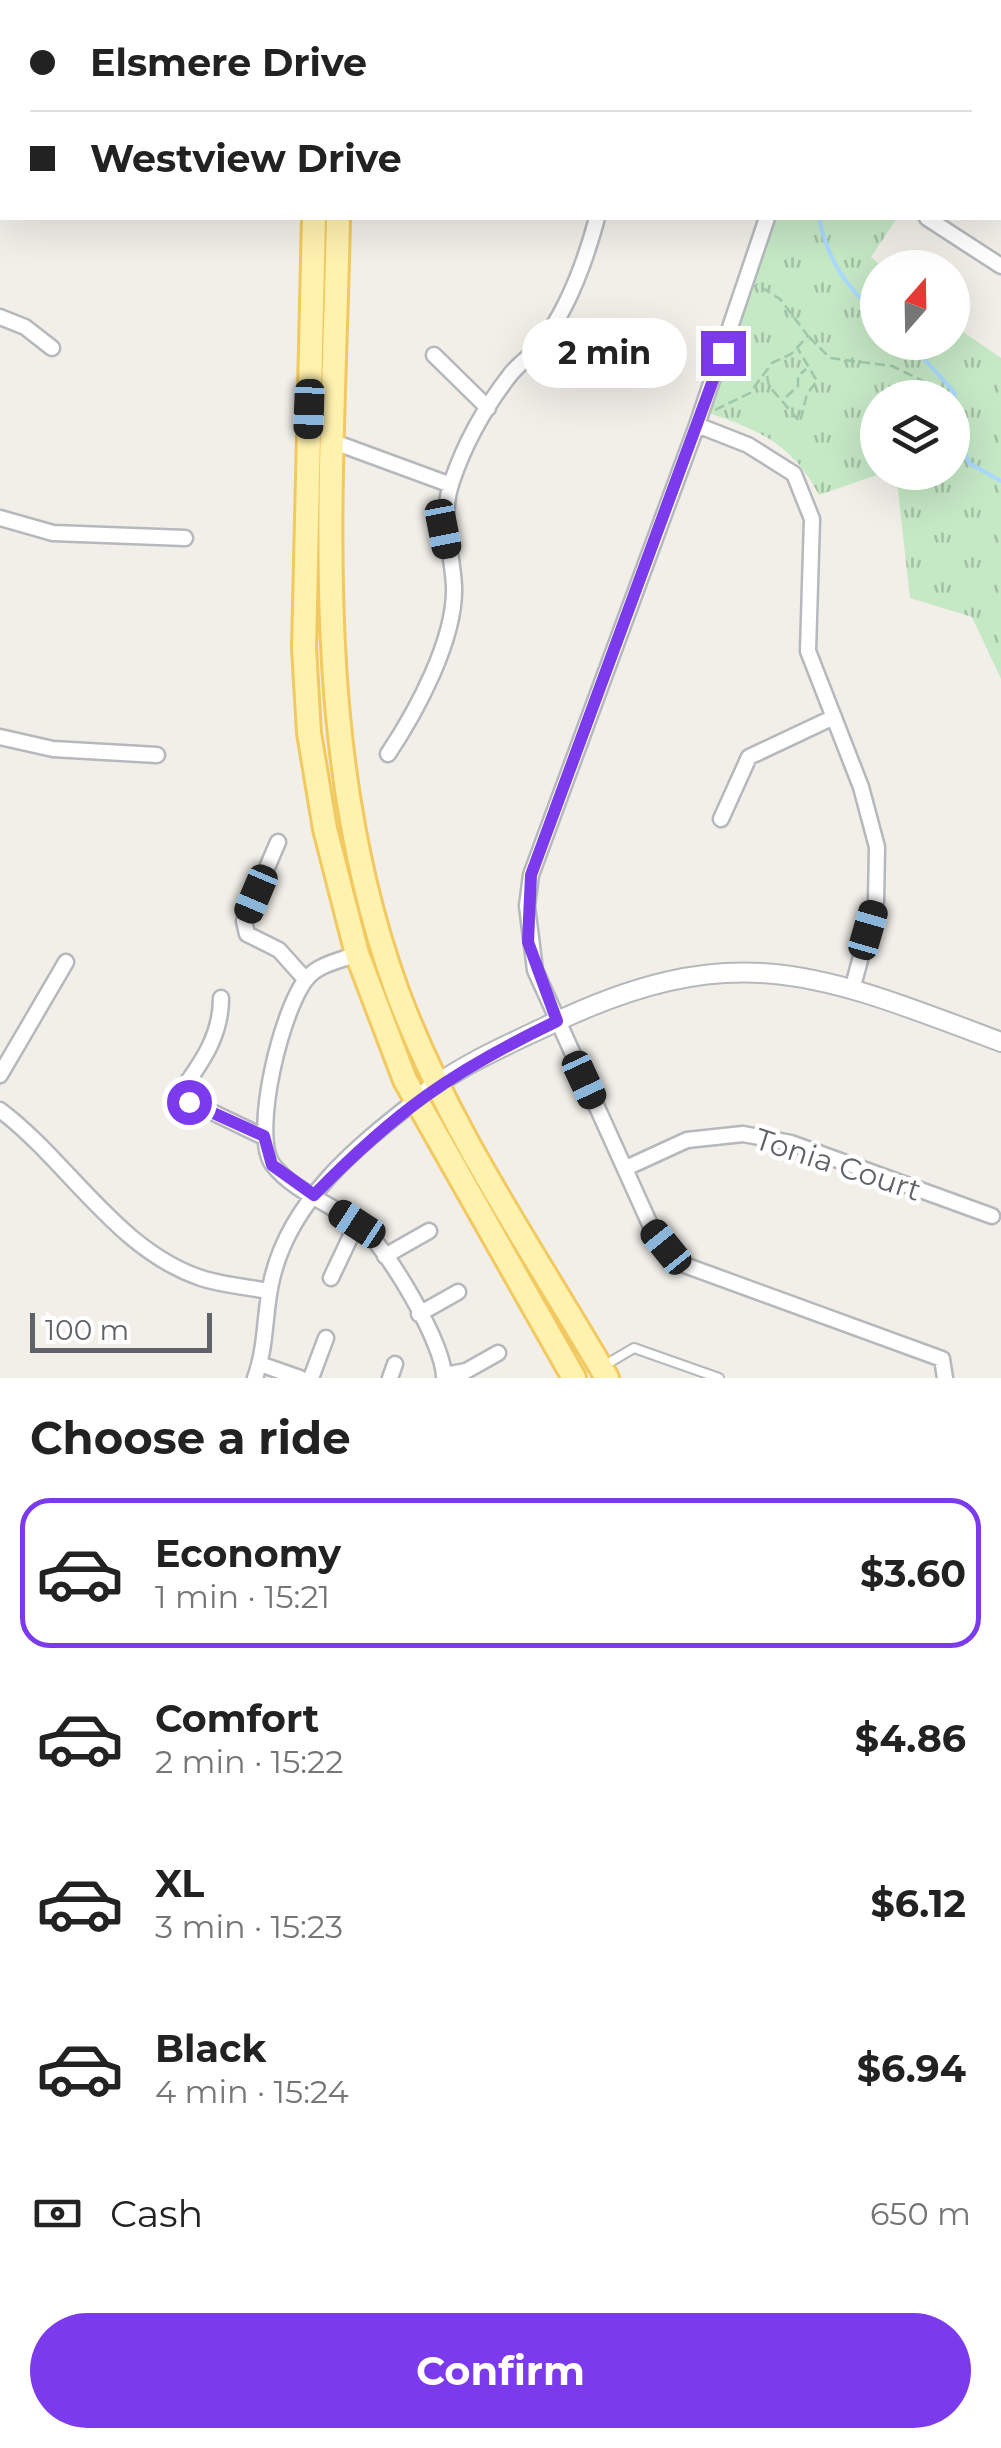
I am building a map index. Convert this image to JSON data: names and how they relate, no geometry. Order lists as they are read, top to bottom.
{
  "streets": {
    "street": ["Tonia Court"]
  },
  "scale_bar": "100 m",
  "north": "top",
  "page": {
    "banner": ["Elsmere Drive", "Westview Drive"],
    "bubble": "2 min",
    "scale": "100 m",
    "heading": "Choose a ride",
    "list": [
      {
        "name": "Economy",
        "note": "1 min · 15:21",
        "value": "$3.60"
      },
      {
        "name": "Comfort",
        "note": "2 min · 15:22",
        "value": "$4.86"
      },
      {
        "name": "XL",
        "note": "3 min · 15:23",
        "value": "$6.12"
      },
      {
        "name": "Black",
        "note": "4 min · 15:24",
        "value": "$6.94"
      }
    ],
    "pay": ["Cash", "650 m"],
    "buttons": "Confirm"
  }
}
